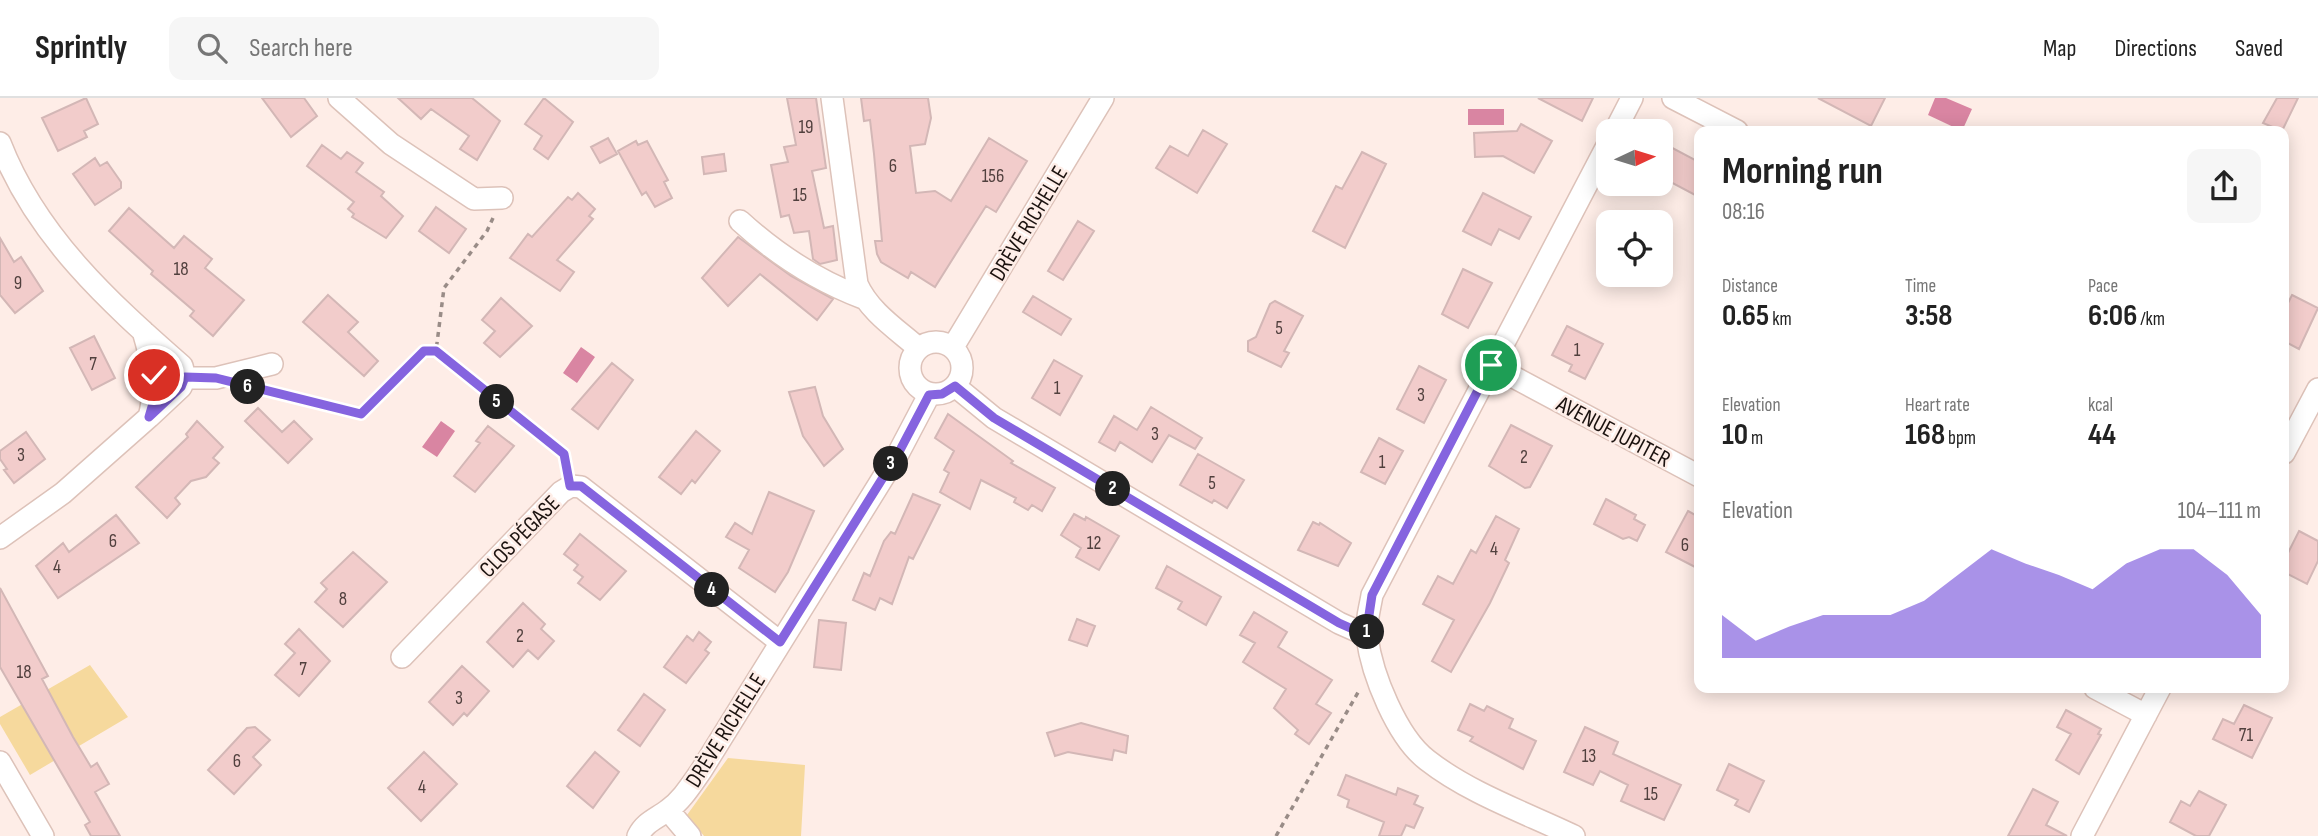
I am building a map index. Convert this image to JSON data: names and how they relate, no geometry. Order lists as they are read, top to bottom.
{
  "streets": {
    "street": ["DRÈVE RICHELLE", "AVENUE JUPITER", "CLOS PÉGASE"]
  },
  "crossings": [
    ["DRÈVE RICHELLE", "CLOS PÉGASE"]
  ],
  "house_numbers": [
    "19",
    "6",
    "156",
    "15",
    "18",
    "9",
    "5",
    "1",
    "7",
    "1",
    "3",
    "3",
    "3",
    "2",
    "1",
    "5",
    "6",
    "12",
    "6",
    "4",
    "4",
    "8",
    "2",
    "7",
    "18",
    "3",
    "71",
    "13",
    "6",
    "4",
    "15"
  ],
  "north": "right",
  "page": {
    "header": "Sprintly",
    "search": "Search here",
    "nav": ["Map", "Directions", "Saved"],
    "heading": ["Morning run", "08:16"],
    "stats": [
      ["Distance", "0.65 km"],
      ["Time", "3:58"],
      ["Pace", "6:06 /km"],
      ["Elevation", "10 m"],
      ["Heart rate", "168 bpm"],
      ["kcal", "44"]
    ],
    "pins": [
      "6",
      "5",
      "3",
      "2",
      "4",
      "1"
    ],
    "chart": ["Elevation", "104–111 m"]
  }
}
